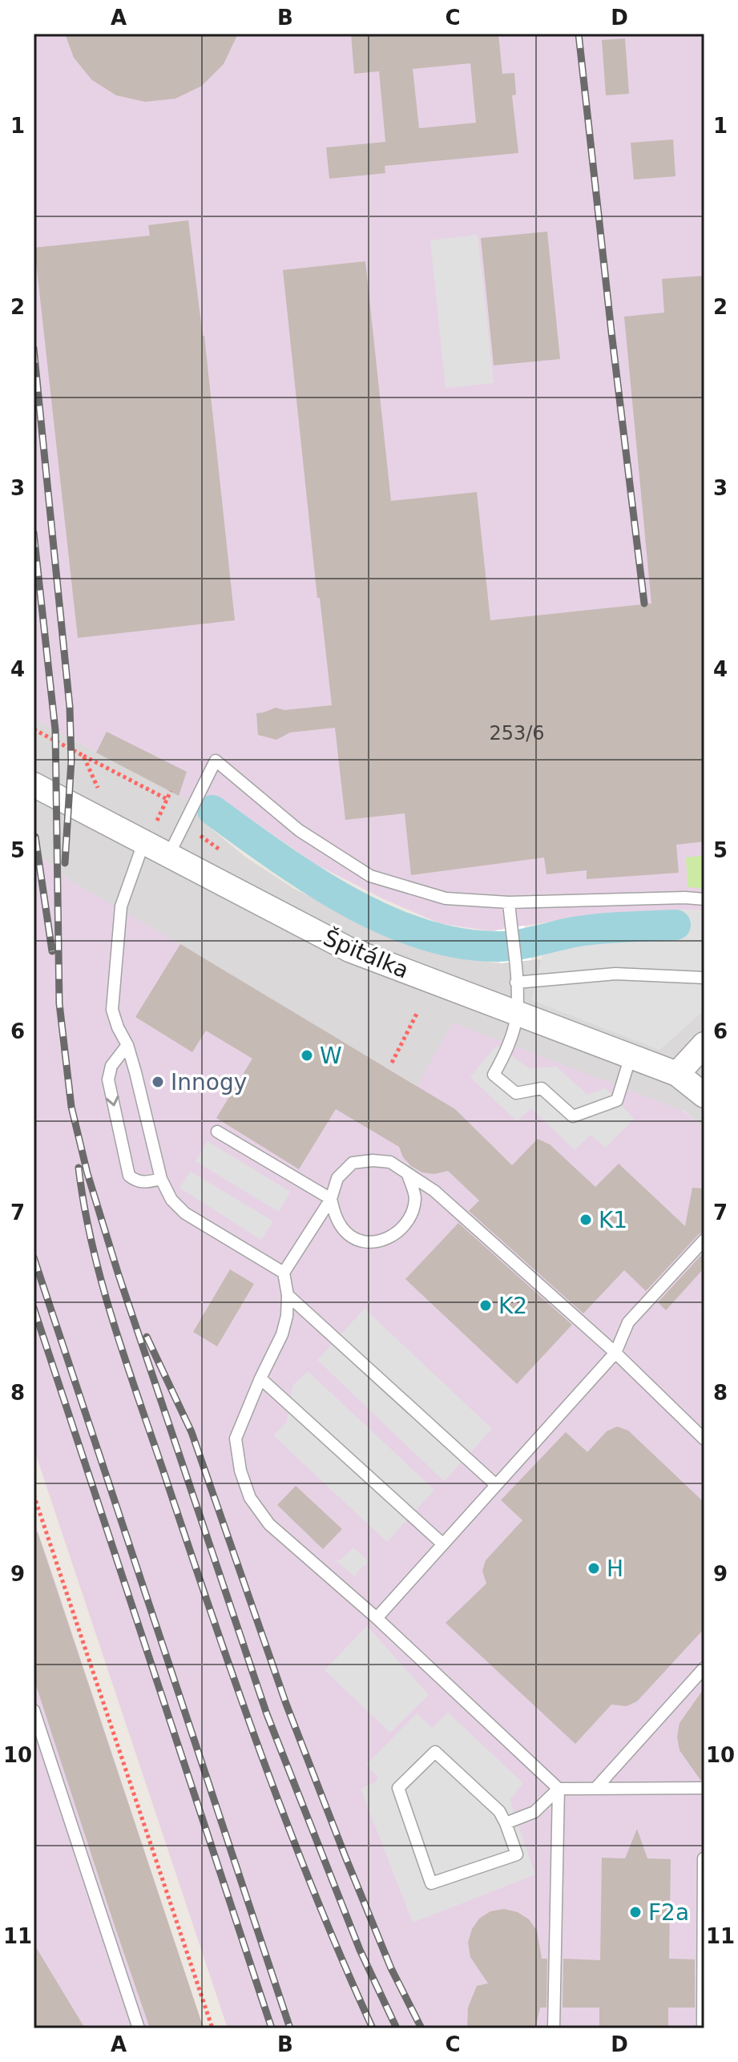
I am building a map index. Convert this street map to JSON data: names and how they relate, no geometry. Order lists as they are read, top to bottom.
{
  "streets": {
    "street": ["Špitálka"]
  },
  "places": [
    "W",
    "Innogy",
    "K1",
    "K2",
    "H",
    "F2a"
  ],
  "house_numbers": ["253/6"],
  "grid": {
    "columns": [
      "A",
      "B",
      "C",
      "D"
    ],
    "rows": [
      "1",
      "2",
      "3",
      "4",
      "5",
      "6",
      "7",
      "8",
      "9",
      "10",
      "11"
    ]
  }
}
